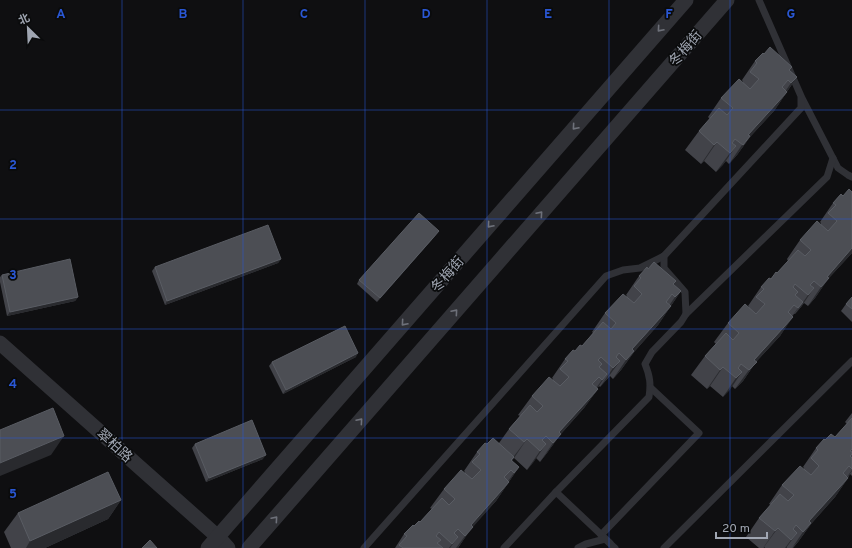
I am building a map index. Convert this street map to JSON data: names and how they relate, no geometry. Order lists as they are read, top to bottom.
{
  "streets": {
    "street": ["冬梅街", "翠柏路"]
  },
  "crossings": [
    ["冬梅街", "翠柏路"]
  ],
  "scale_bar": "20 m",
  "north": "top left",
  "grid": {
    "columns": [
      "A",
      "B",
      "C",
      "D",
      "E",
      "F",
      "G"
    ],
    "rows": [
      "2",
      "3",
      "4",
      "5"
    ]
  }
}
